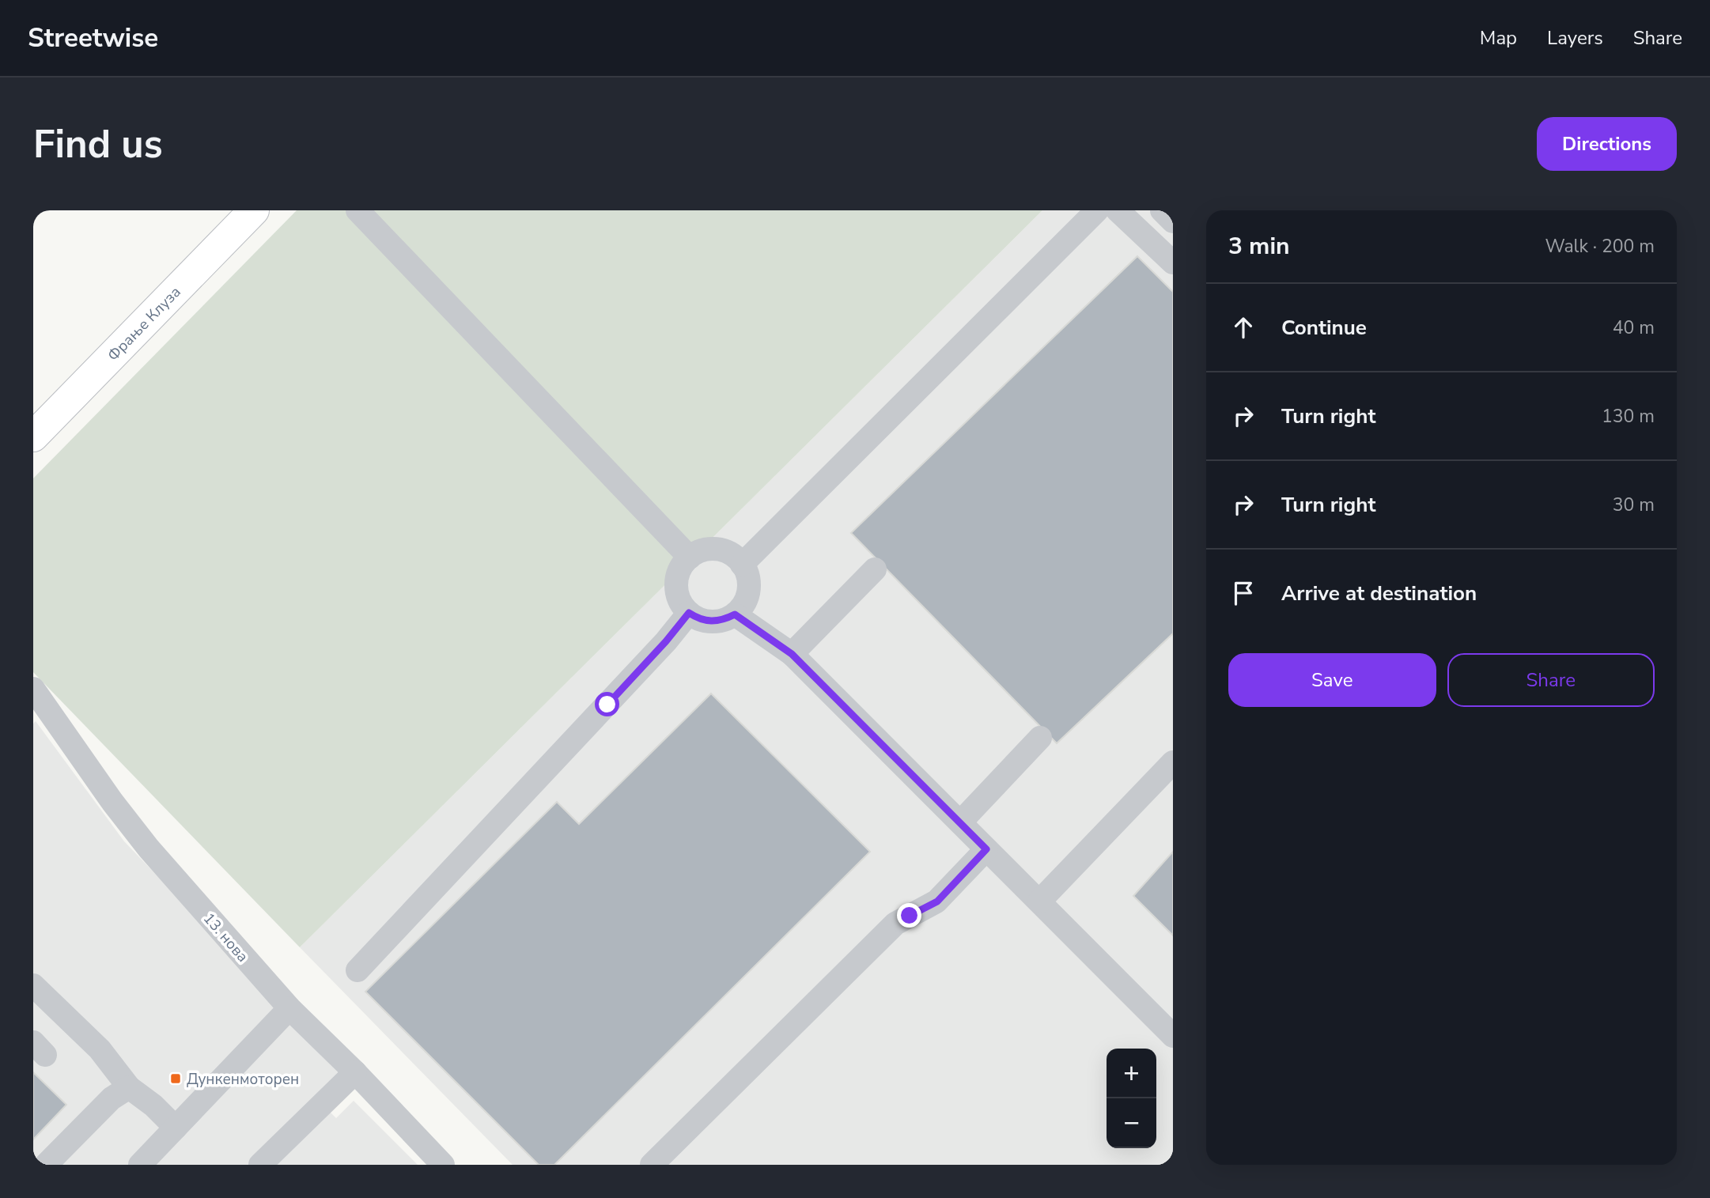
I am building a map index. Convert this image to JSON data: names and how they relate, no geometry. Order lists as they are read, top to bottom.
{
  "streets": {
    "main road": ["Фрање Клуза"],
    "street": ["13. нова"]
  },
  "places": {
    "transit": ["Дункенмоторен"]
  },
  "page": {
    "header": "Streetwise",
    "nav": ["Map", "Layers", "Share"],
    "buttons": [
      "Directions",
      ["Save", "Share"]
    ],
    "title": "Find us",
    "heading": ["3 min", "Walk · 200 m"],
    "list": [
      ["Continue", "40 m"],
      ["Turn right", "130 m"],
      ["Turn right", "30 m"],
      "Arrive at destination"
    ],
    "map_buttons": ["+", "−"]
  }
}
